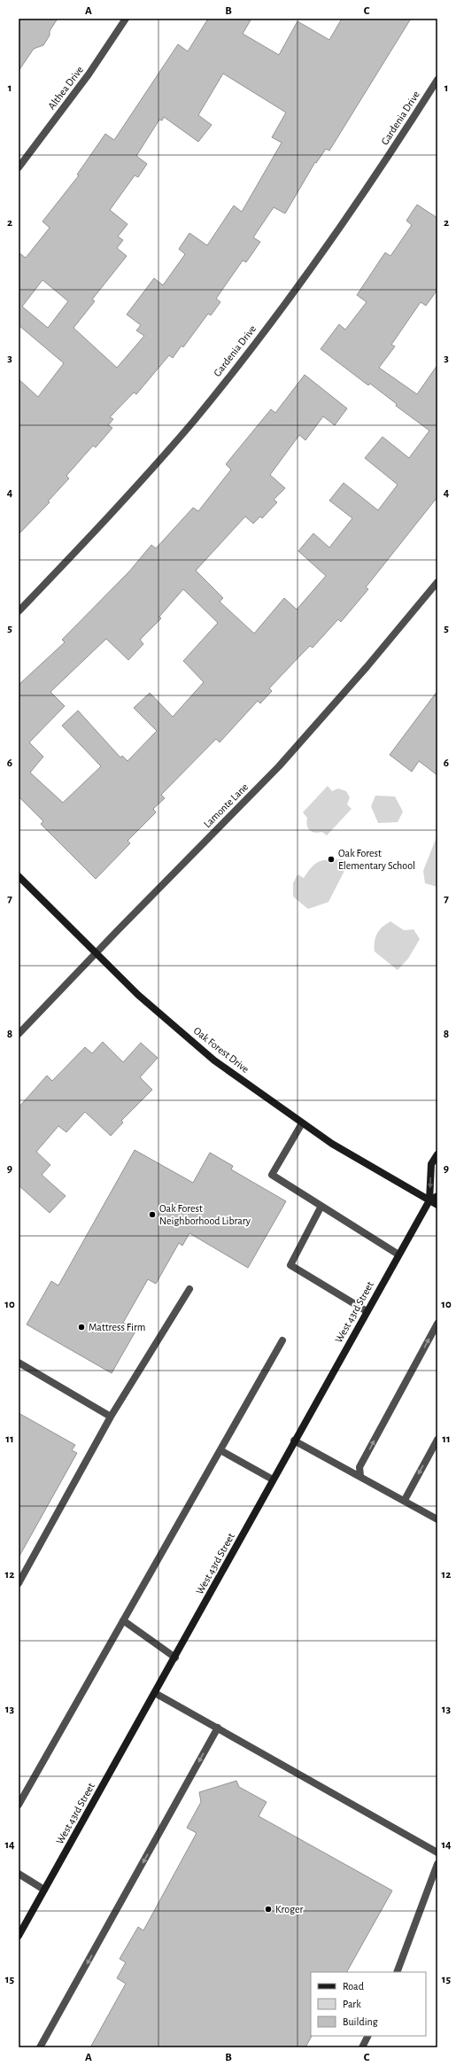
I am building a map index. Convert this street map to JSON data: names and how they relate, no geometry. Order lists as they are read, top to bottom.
{
  "streets": {
    "main road": ["Oak Forest Drive", "West 43rd Street"],
    "street": ["Althea Drive", "Gardenia Drive", "Lamonte Lane"]
  },
  "crossings": [
    ["Lamonte Lane", "Oak Forest Drive"],
    ["Oak Forest Drive", "West 43rd Street"]
  ],
  "places": [
    "Oak Forest Elementary School",
    "Oak Forest Neighborhood Library",
    "Mattress Firm",
    "Kroger"
  ],
  "legend": ["Road", "Park", "Building"],
  "grid": {
    "columns": ["A", "B", "C"],
    "rows": [
      "1",
      "2",
      "3",
      "4",
      "5",
      "6",
      "7",
      "8",
      "9",
      "10",
      "11",
      "12",
      "13",
      "14",
      "15"
    ]
  }
}
